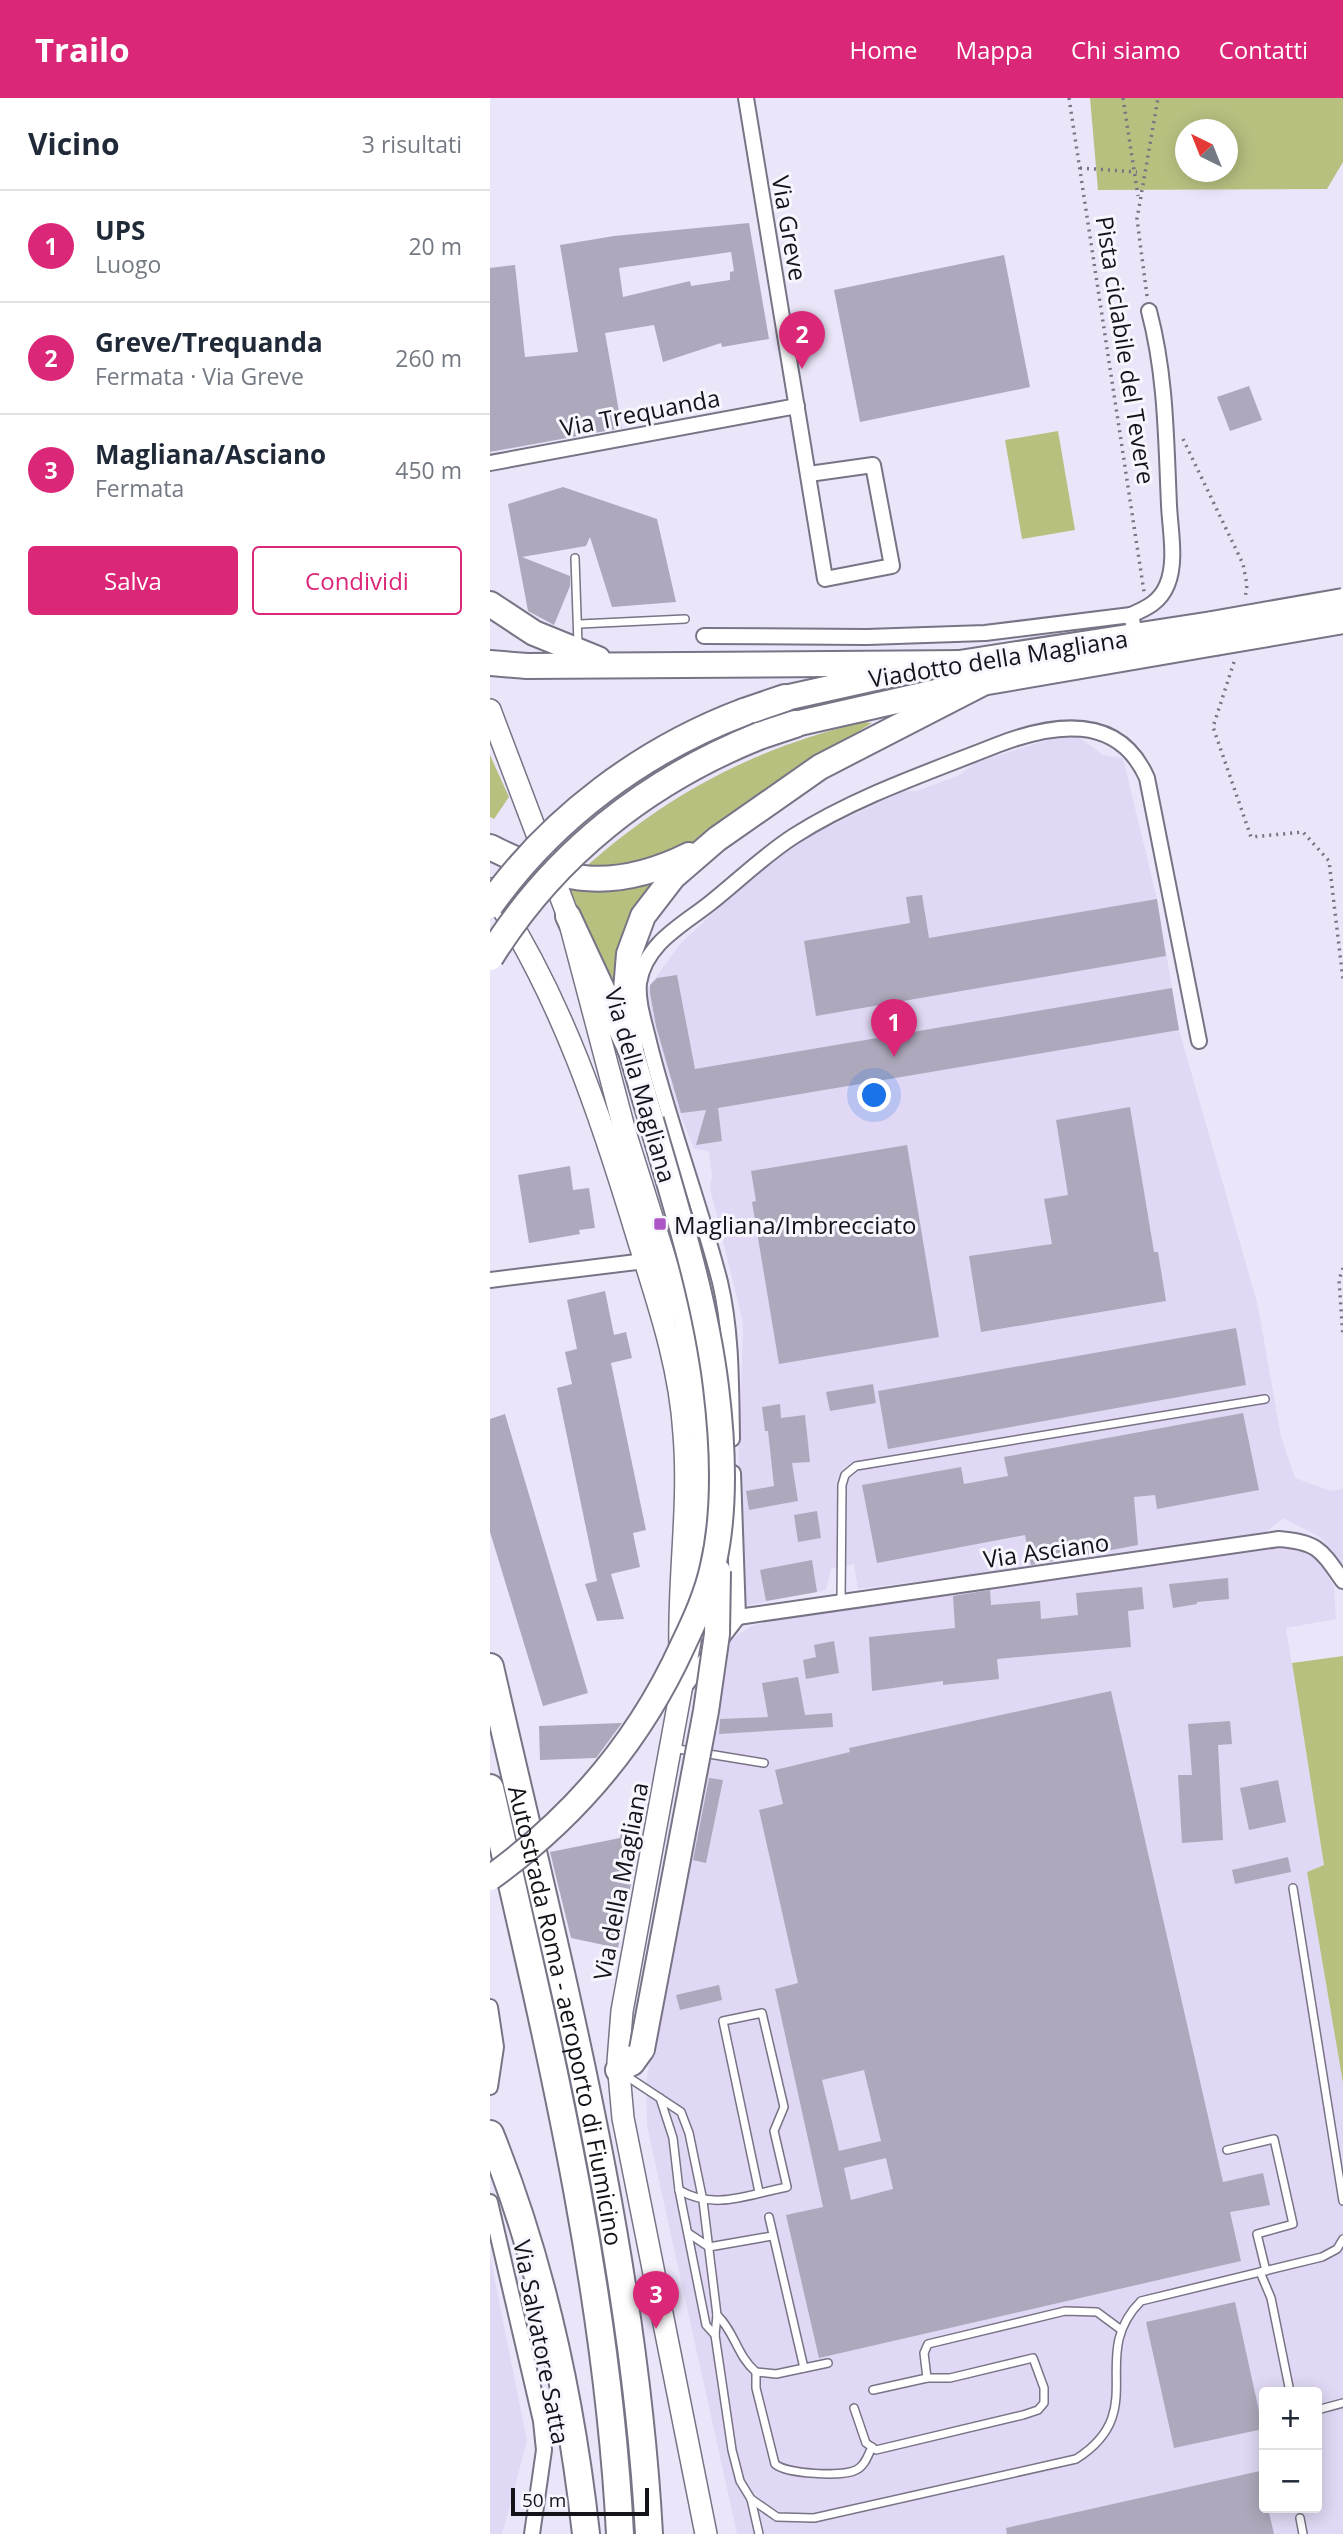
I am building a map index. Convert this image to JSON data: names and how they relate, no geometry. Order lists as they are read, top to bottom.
{
  "streets": {
    "highway": ["Viadotto della Magliana", "Autostrada Roma - aeroporto di Fiumicino"],
    "main road": ["Via della Magliana"],
    "street": [
      "Via Greve",
      "Via Trequanda",
      "Via Asciano",
      "Via Salvatore Satta"
    ],
    "path": ["Pista ciclabile del Tevere"]
  },
  "crossings": [
    ["Via Greve", "Via Trequanda"],
    ["Via della Magliana", "Via Asciano"]
  ],
  "places": {
    "transit": ["Magliana/Imbrecciato"]
  },
  "scale_bar": "50 m",
  "north": "top left",
  "page": {
    "header": "Trailo",
    "nav": [
      "Home",
      "Mappa",
      "Chi siamo",
      "Contatti"
    ],
    "heading": ["Vicino", "3 risultati"],
    "list": [
      {
        "mark": "1",
        "name": "UPS",
        "note": "Luogo",
        "value": "20 m"
      },
      {
        "mark": "2",
        "name": "Greve/Trequanda",
        "note": "Fermata · Via Greve",
        "value": "260 m"
      },
      {
        "mark": "3",
        "name": "Magliana/Asciano",
        "note": "Fermata",
        "value": "450 m"
      }
    ],
    "pins": ["2", "1", "3"],
    "buttons": ["Salva", "Condividi"],
    "map_buttons": ["+", "−"],
    "scale": "50 m"
  }
}
